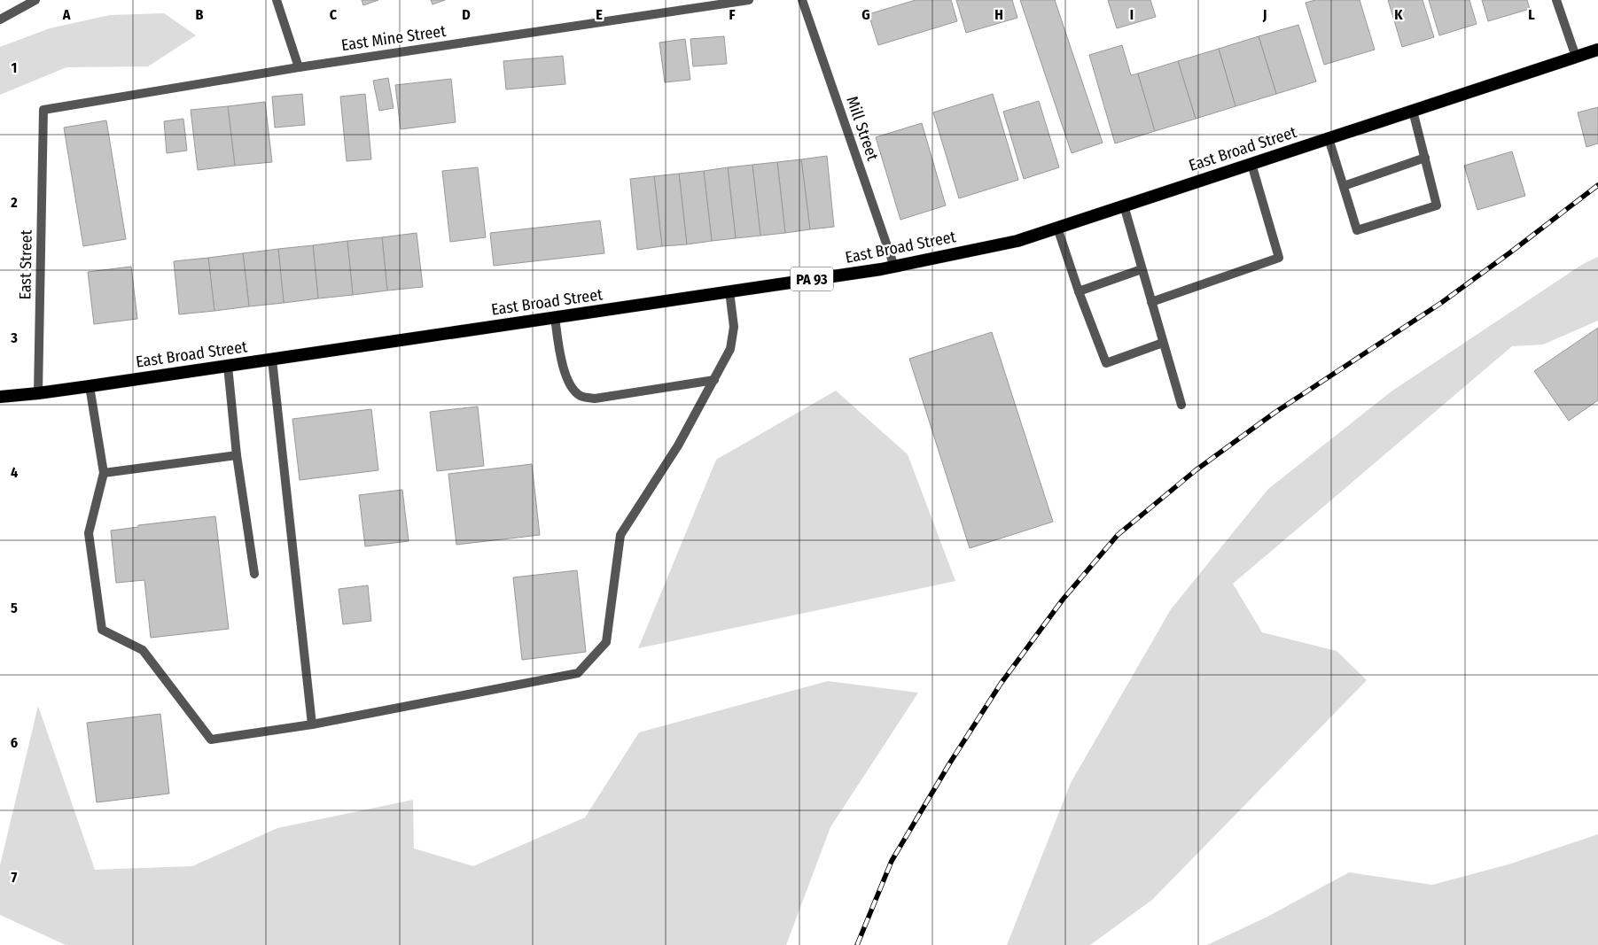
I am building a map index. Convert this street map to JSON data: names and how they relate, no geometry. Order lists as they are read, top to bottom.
{
  "streets": {
    "highway": ["East Broad Street", "PA 93"],
    "street": ["East Mine Street", "Mill Street", "East Street"]
  },
  "crossings": [
    ["East Mine Street", "East Street"],
    ["Mill Street", "East Broad Street"],
    ["East Broad Street", "East Street"]
  ],
  "grid": {
    "columns": [
      "A",
      "B",
      "C",
      "D",
      "E",
      "F",
      "G",
      "H",
      "I",
      "J",
      "K",
      "L"
    ],
    "rows": [
      "1",
      "2",
      "3",
      "4",
      "5",
      "6",
      "7"
    ]
  }
}
